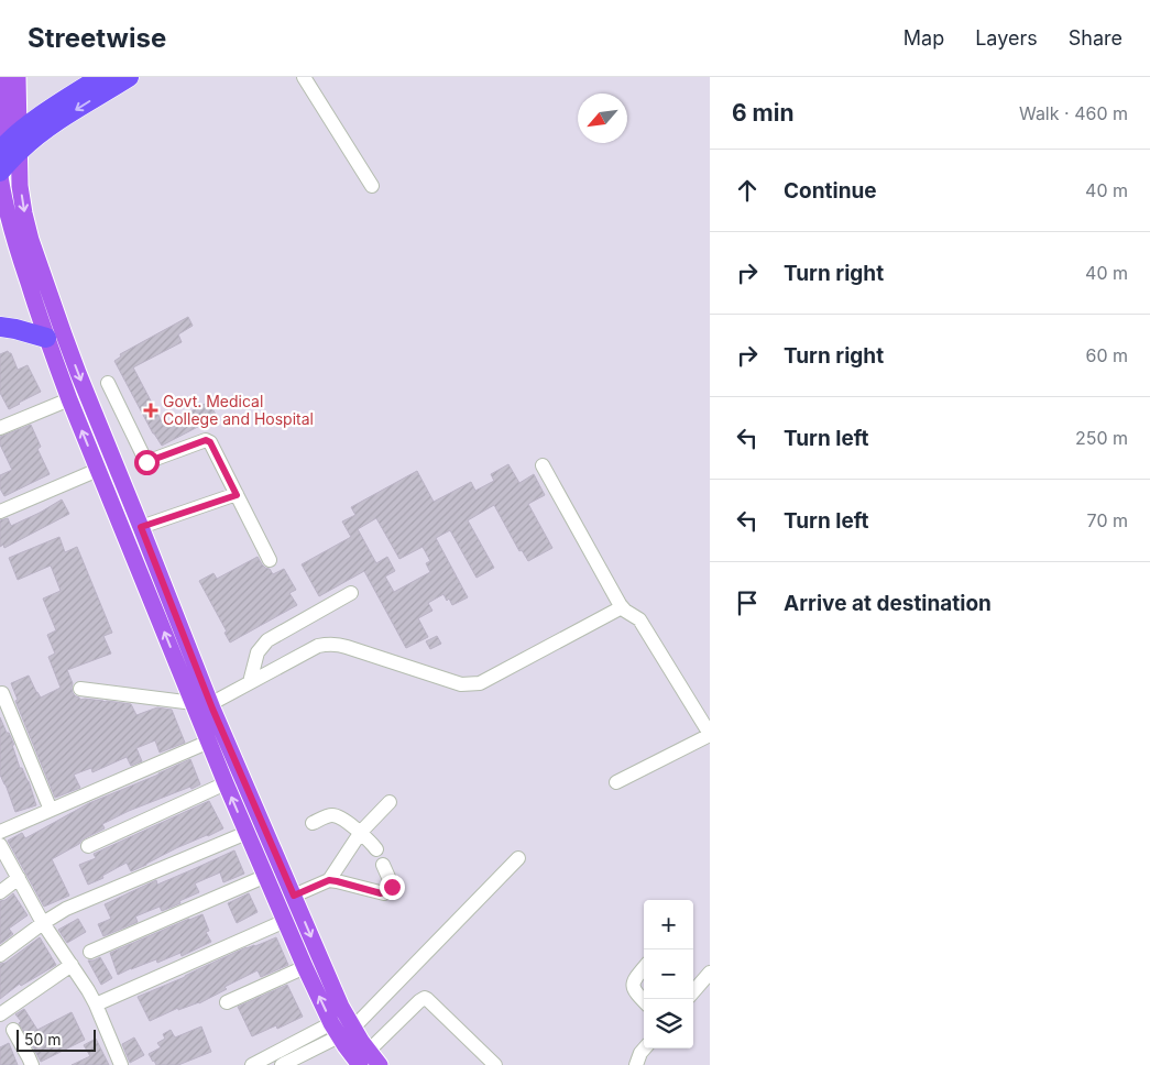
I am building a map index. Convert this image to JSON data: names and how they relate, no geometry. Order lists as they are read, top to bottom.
{
  "places": {
    "health": ["Govt. Medical College and Hospital"]
  },
  "scale_bar": "50 m",
  "north": "bottom left",
  "page": {
    "header": "Streetwise",
    "nav": ["Map", "Layers", "Share"],
    "heading": ["6 min", "Walk · 460 m"],
    "list": [
      ["Continue", "40 m"],
      ["Turn right", "40 m"],
      ["Turn right", "60 m"],
      ["Turn left", "250 m"],
      ["Turn left", "70 m"],
      "Arrive at destination"
    ],
    "map_buttons": ["+", "−"],
    "scale": "50 m"
  }
}
